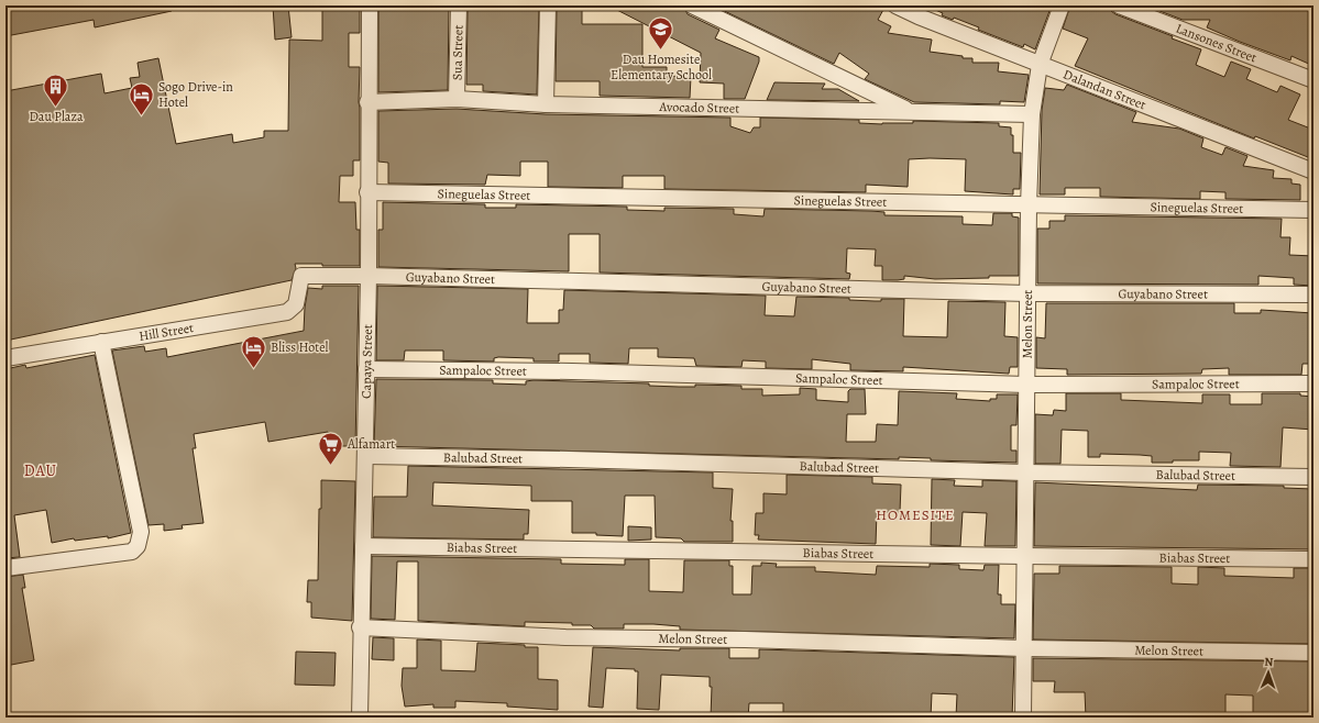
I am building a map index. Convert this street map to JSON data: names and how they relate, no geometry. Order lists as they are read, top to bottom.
{
  "streets": {
    "street": [
      "Lansones Street",
      "Sua Street",
      "Dalandan Street",
      "Avocado Street",
      "Sineguelas Street",
      "Guyabano Street",
      "Melon Street",
      "Hill Street",
      "Capaya Street",
      "Sampaloc Street",
      "Balubad Street",
      "Biabas Street"
    ]
  },
  "crossings": [
    ["Sua Street", "Avocado Street"],
    ["Dalandan Street", "Melon Street"],
    ["Avocado Street", "Melon Street"],
    ["Avocado Street", "Capaya Street"],
    ["Sineguelas Street", "Melon Street"],
    ["Sineguelas Street", "Capaya Street"],
    ["Guyabano Street", "Melon Street"],
    ["Guyabano Street", "Hill Street"],
    ["Guyabano Street", "Capaya Street"],
    ["Melon Street", "Capaya Street"],
    ["Melon Street", "Sampaloc Street"],
    ["Melon Street", "Balubad Street"],
    ["Melon Street", "Biabas Street"],
    ["Capaya Street", "Sampaloc Street"],
    ["Capaya Street", "Balubad Street"],
    ["Capaya Street", "Biabas Street"]
  ],
  "districts": ["DAU", "HOMESITE"],
  "places": {
    "school or university": ["Dau Homesite Elementary School"],
    "building": ["Dau Plaza"],
    "hotel": ["Sogo Drive-in Hotel", "Bliss Hotel"],
    "supermarket": ["Alfamart"]
  },
  "north": "top"
}
